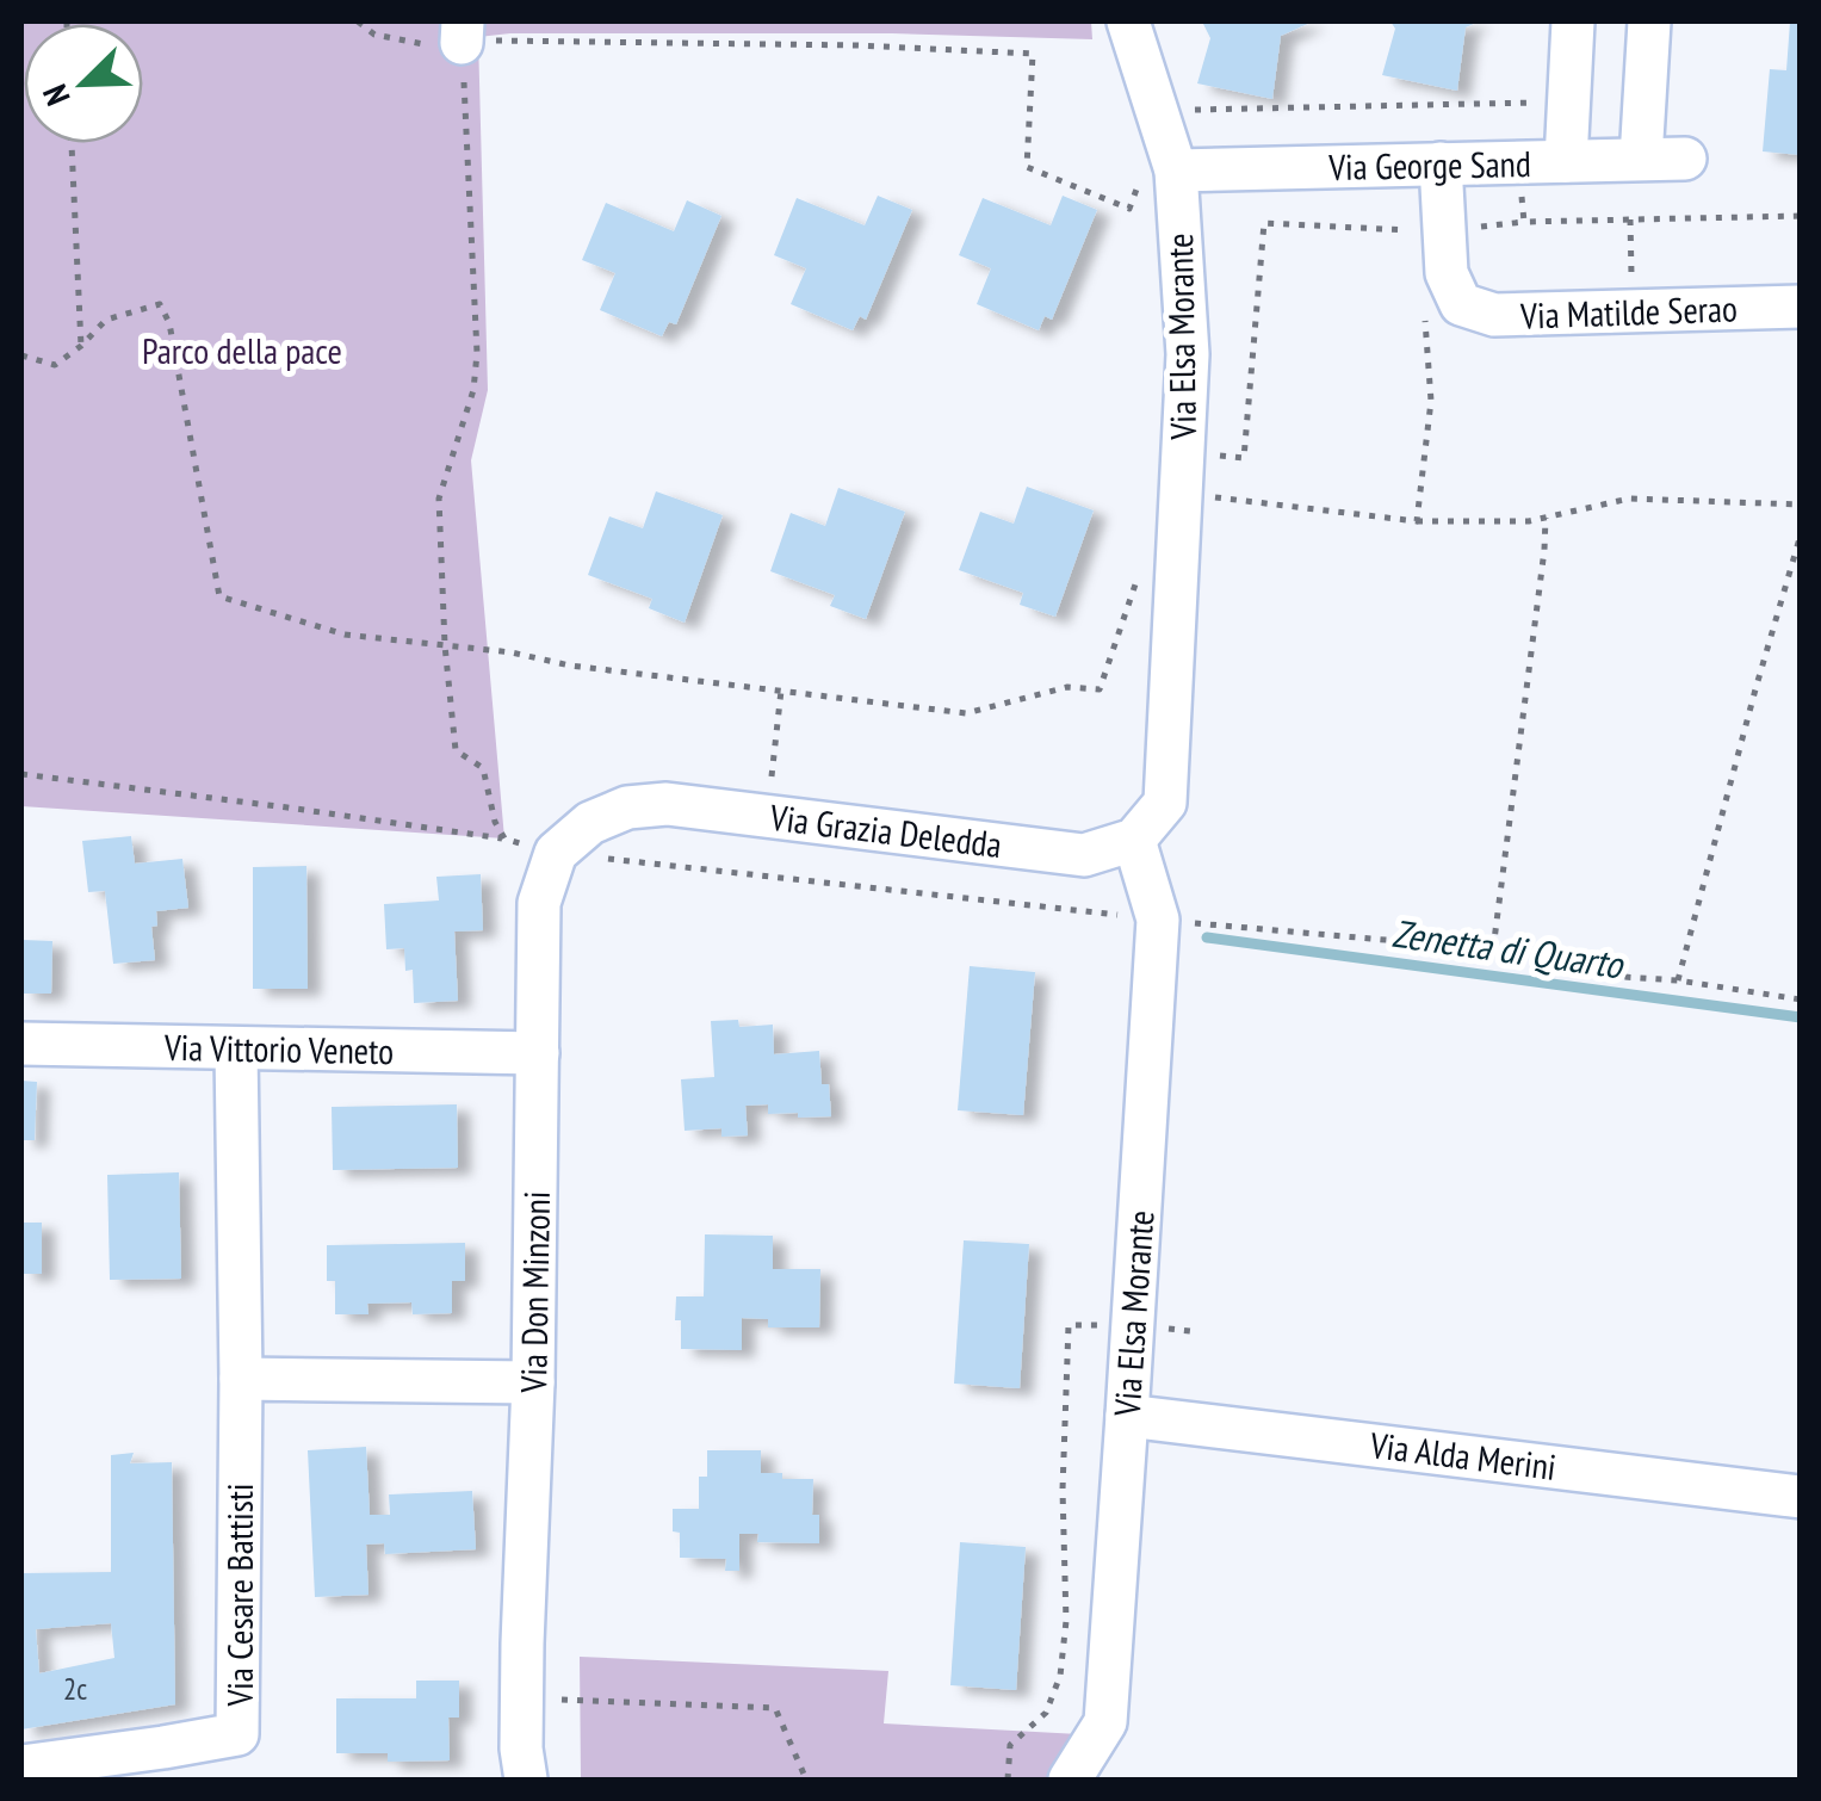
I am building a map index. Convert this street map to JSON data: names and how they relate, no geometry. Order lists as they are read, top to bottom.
{
  "streets": {
    "street": [
      "Via George Sand",
      "Via Matilde Serao",
      "Via Elsa Morante",
      "Via Grazia Deledda",
      "Via Vittorio Veneto",
      "Via Don Minzoni",
      "Via Alda Merini",
      "Via Cesare Battisti"
    ]
  },
  "crossings": [
    ["Via George Sand", "Via Matilde Serao"],
    ["Via George Sand", "Via Elsa Morante"],
    ["Via Elsa Morante", "Via Grazia Deledda"],
    ["Via Elsa Morante", "Via Alda Merini"],
    ["Via Grazia Deledda", "Via Don Minzoni"],
    ["Via Vittorio Veneto", "Via Don Minzoni"],
    ["Via Vittorio Veneto", "Via Cesare Battisti"]
  ],
  "water": ["Zenetta di Quarto"],
  "parks": ["Parco della pace"],
  "house_numbers": ["2c"],
  "north": "bottom left"
}
